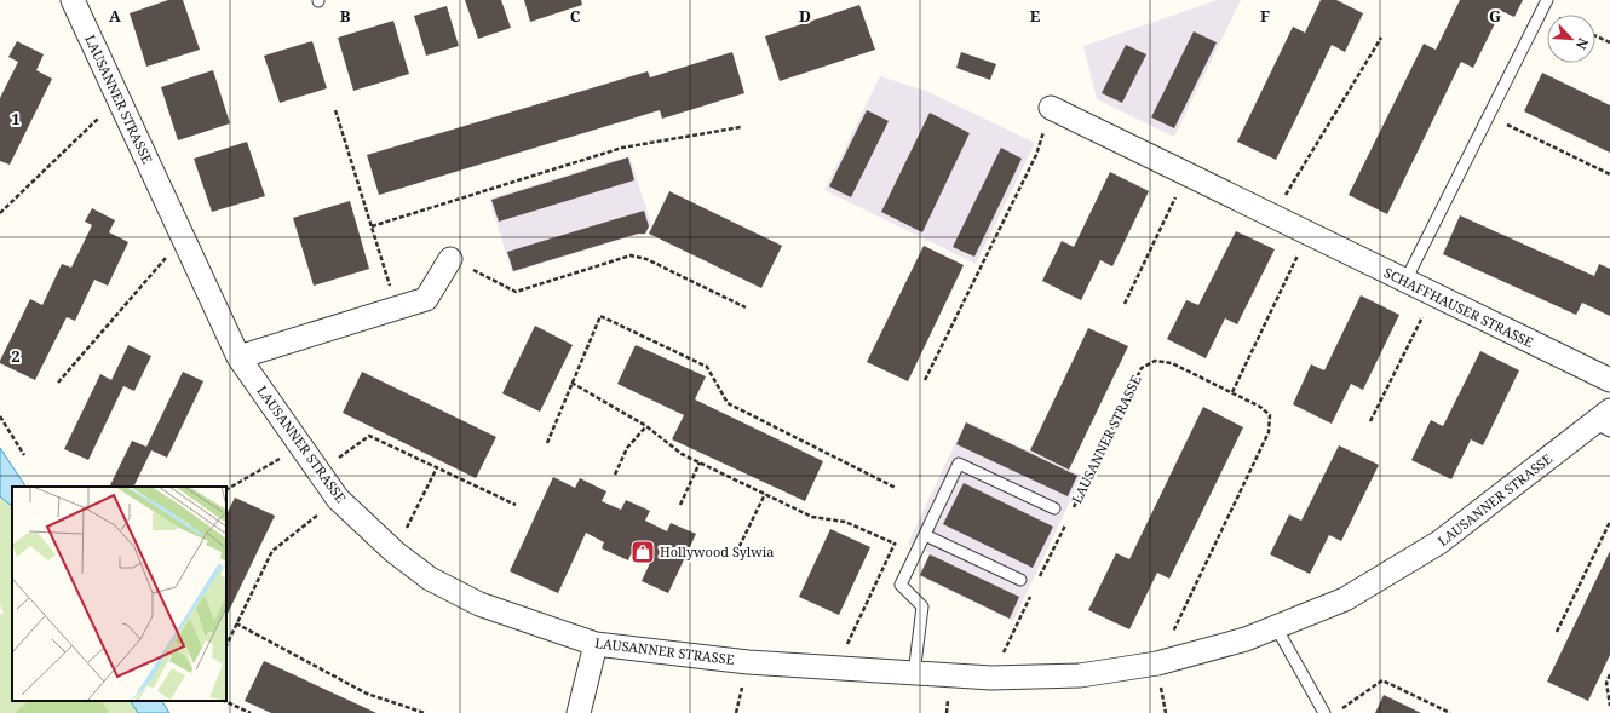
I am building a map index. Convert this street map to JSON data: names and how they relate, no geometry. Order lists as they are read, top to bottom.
{
  "streets": {
    "street": ["LAUSANNER STRASSE", "SCHAFFHAUSER STRASSE"]
  },
  "places": {
    "shop": ["Hollywood Sylwia"]
  },
  "north": "bottom right",
  "grid": {
    "columns": [
      "A",
      "B",
      "C",
      "D",
      "E",
      "F",
      "G"
    ],
    "rows": ["1", "2"]
  }
}
